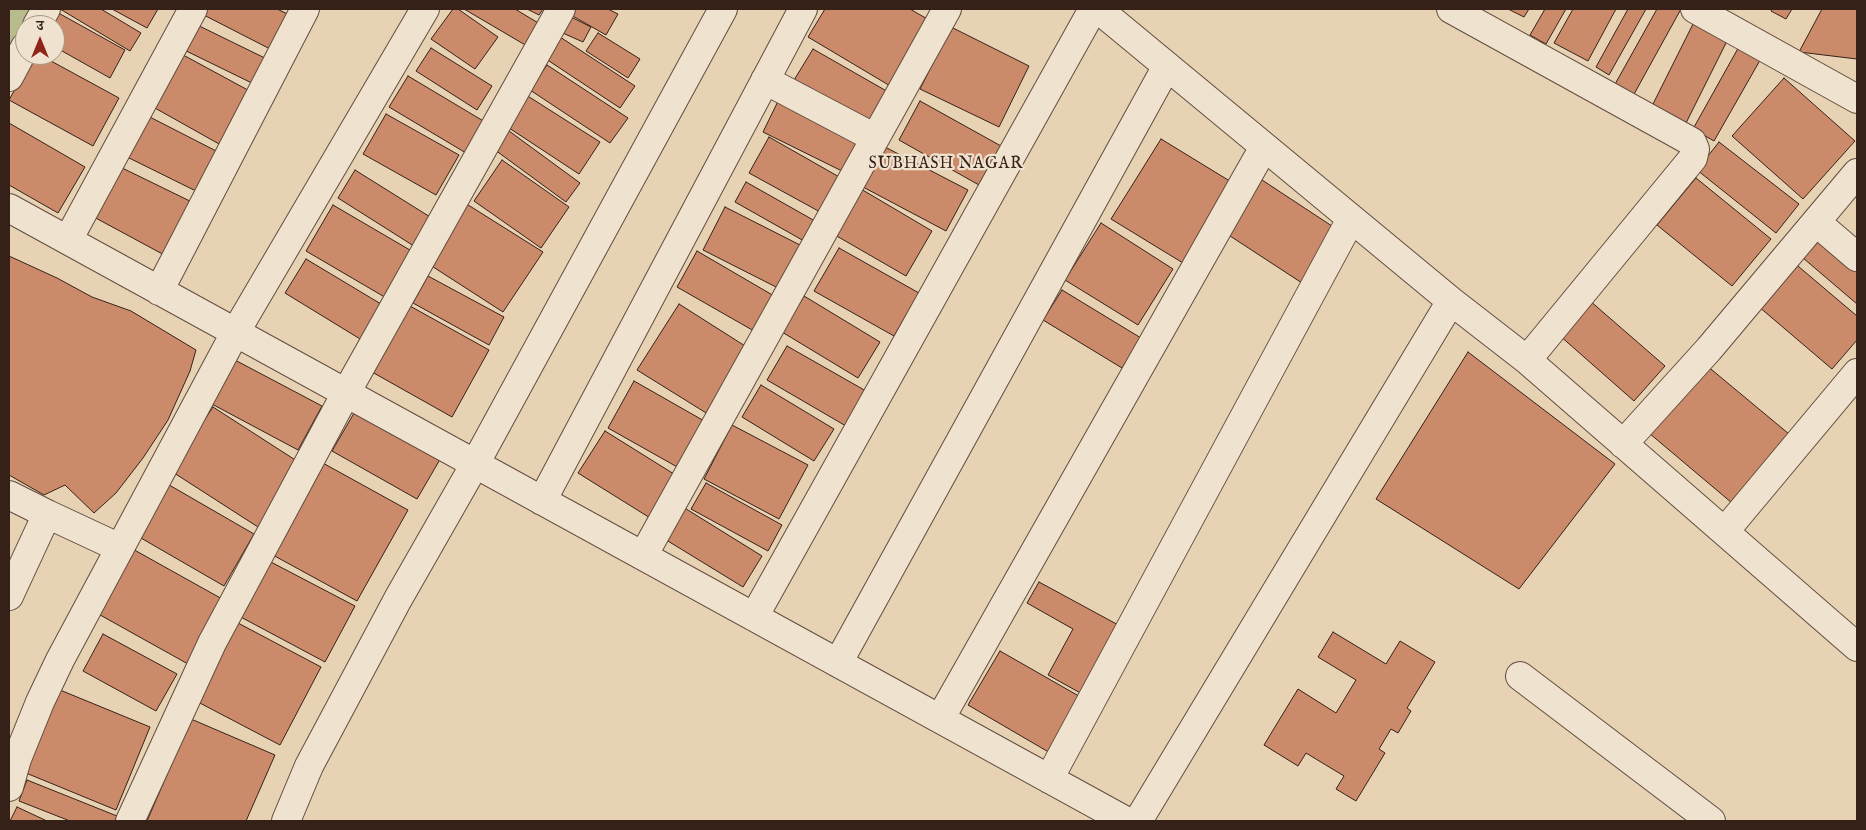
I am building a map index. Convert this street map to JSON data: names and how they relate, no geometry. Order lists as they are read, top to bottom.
{
  "districts": ["SUBHASH NAGAR"],
  "north": "top"
}
